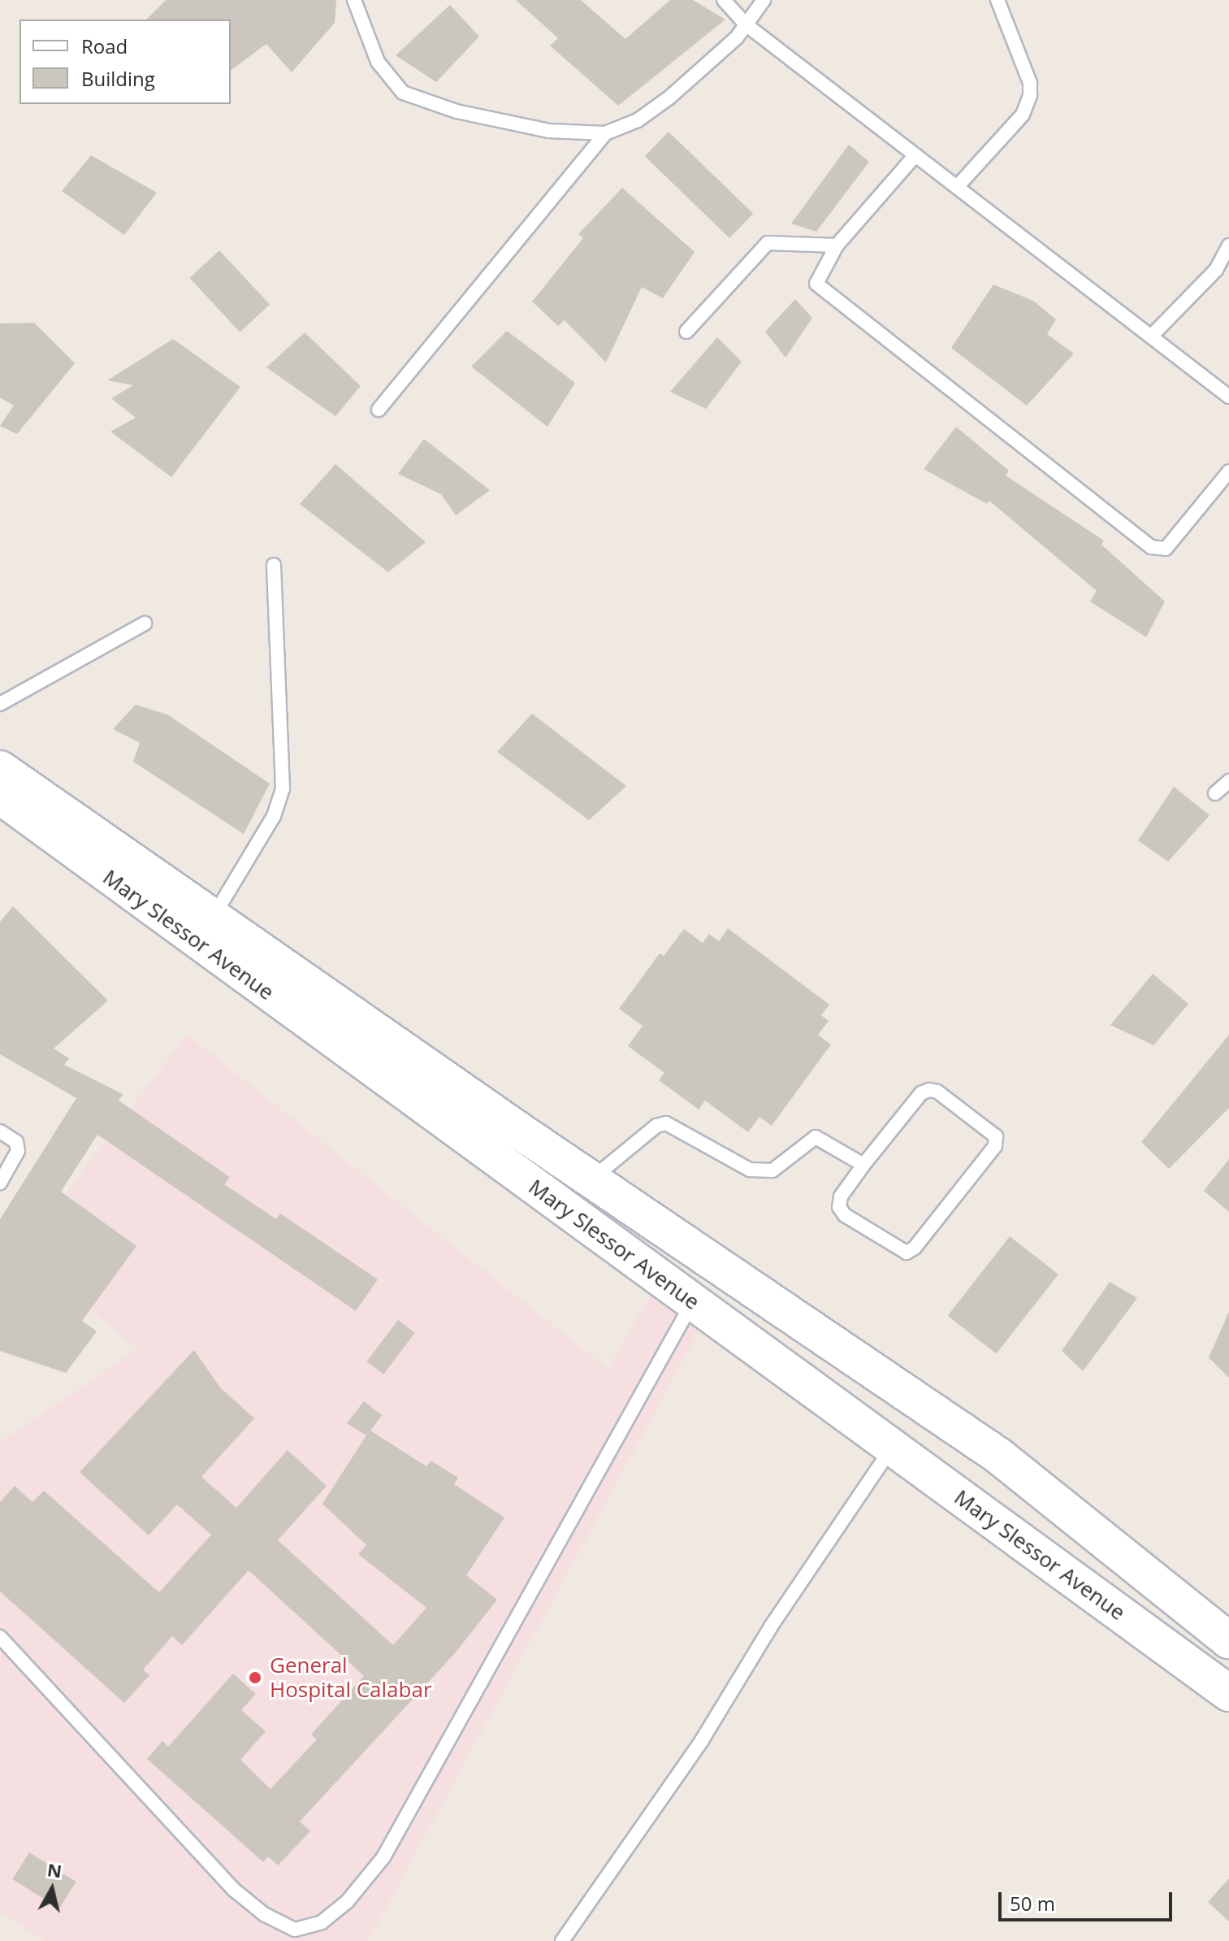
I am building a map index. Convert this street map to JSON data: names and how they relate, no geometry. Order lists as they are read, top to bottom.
{
  "streets": {
    "main road": ["Mary Slessor Avenue"]
  },
  "places": ["General Hospital Calabar"],
  "legend": ["Road", "Building"],
  "scale_bar": "50 m",
  "north": "top"
}
